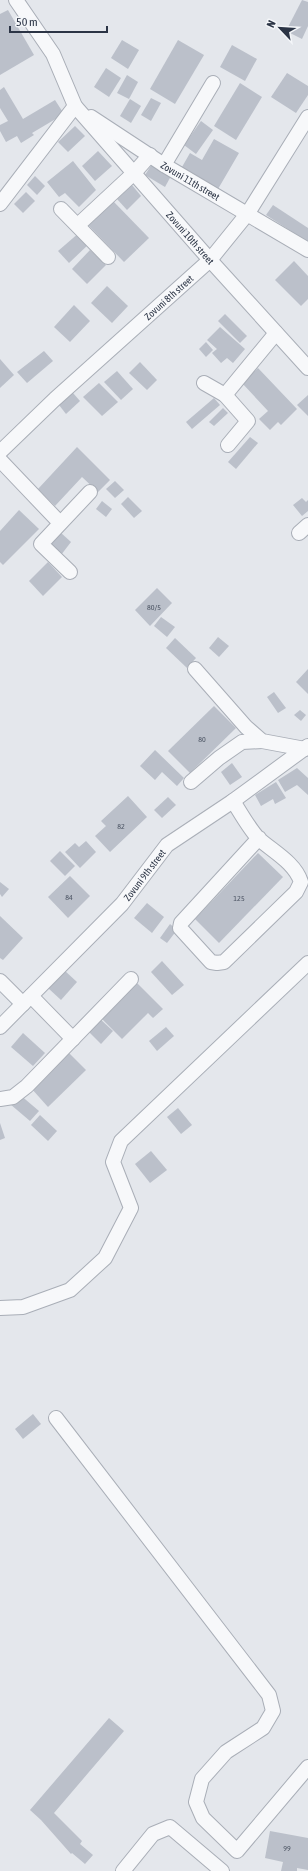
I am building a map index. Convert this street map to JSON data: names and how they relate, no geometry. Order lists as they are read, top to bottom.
{
  "streets": {
    "street": [
      "Zovuni 11th street",
      "Zovuni 10th street",
      "Zovuni 8th street",
      "Zovuni 9th street"
    ]
  },
  "crossings": [
    ["Zovuni 11th street", "Zovuni 10th street"],
    ["Zovuni 11th street", "Zovuni 8th street"],
    ["Zovuni 10th street", "Zovuni 8th street"]
  ],
  "house_numbers": [
    "80/5",
    "80",
    "82",
    "84",
    "125",
    "99"
  ],
  "scale_bar": "50 m",
  "north": "top left"
}
